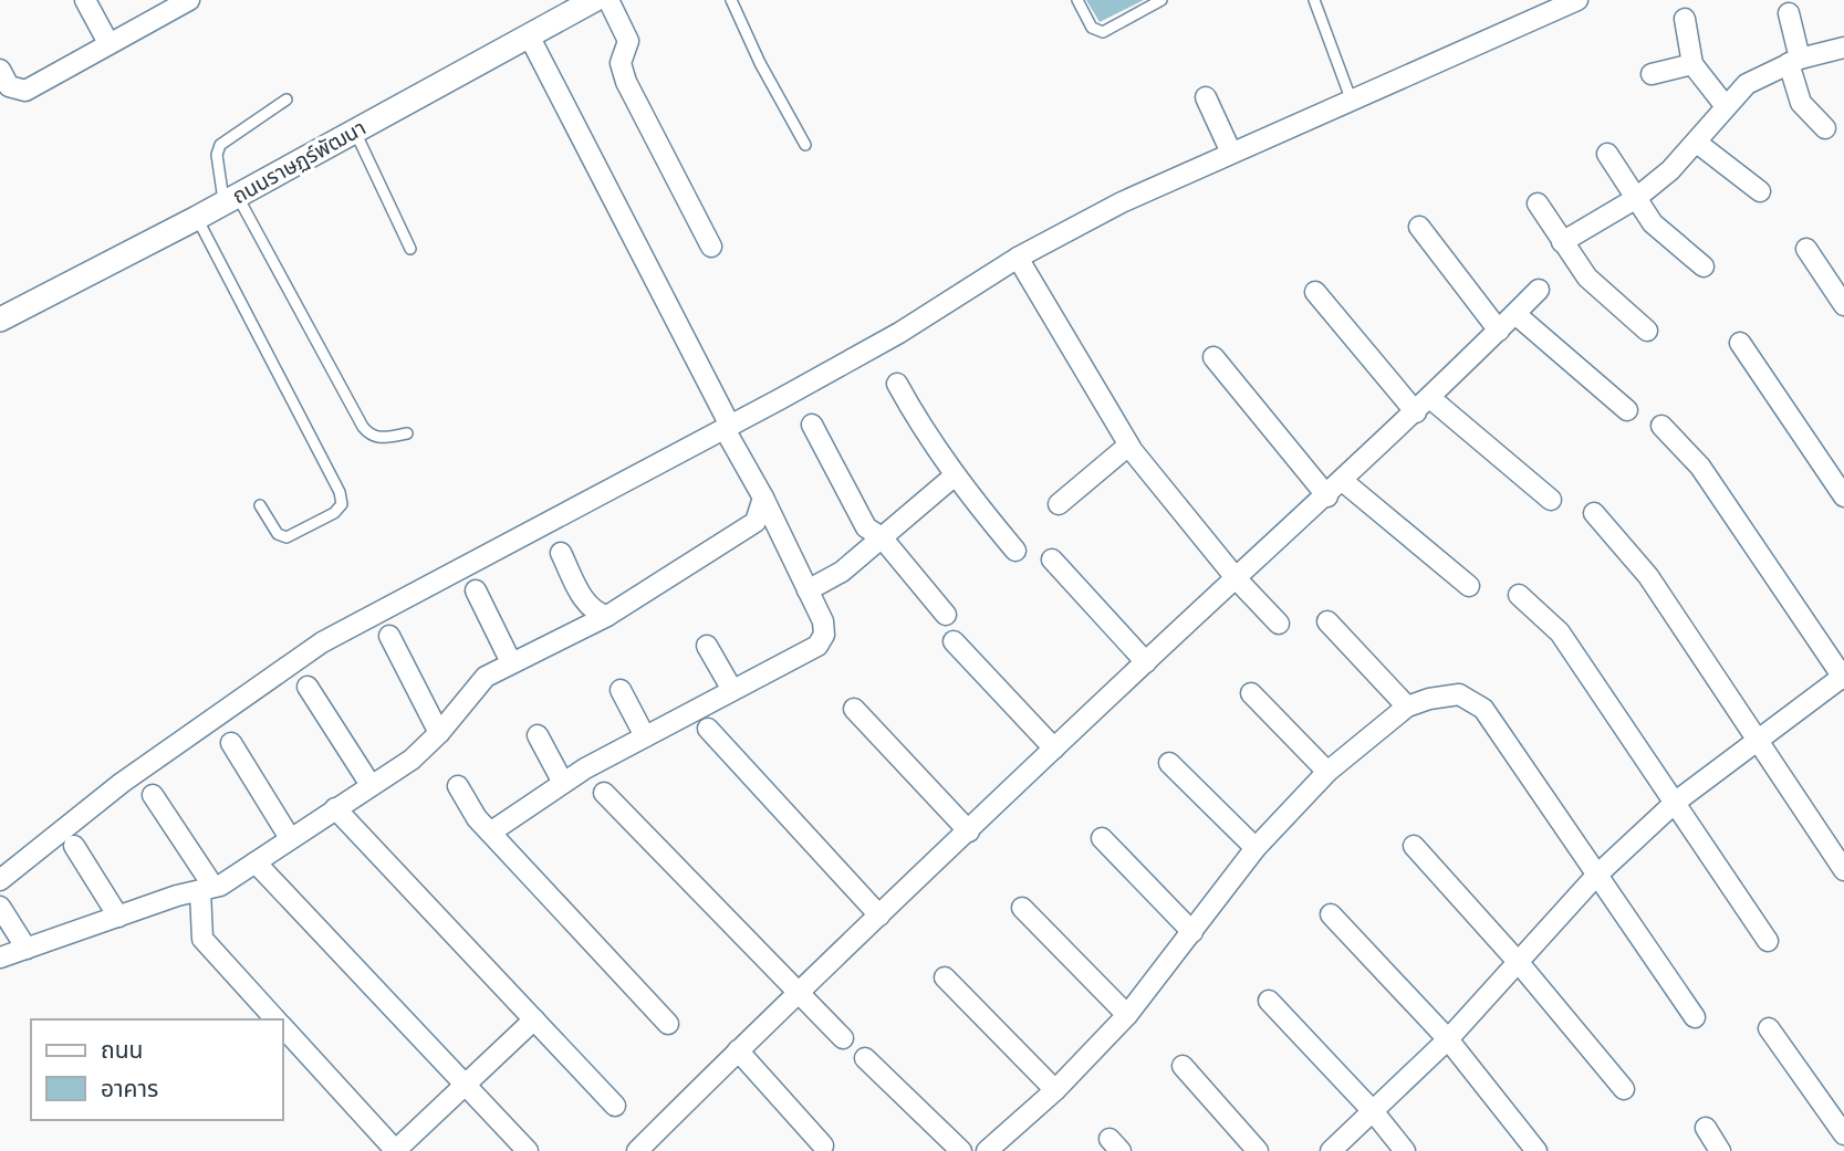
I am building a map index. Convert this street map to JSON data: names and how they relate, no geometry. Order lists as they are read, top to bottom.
{
  "streets": {
    "street": ["ถนนราษฏร์พัฒนา"]
  },
  "legend": ["ถนน", "อาคาร"]
}
